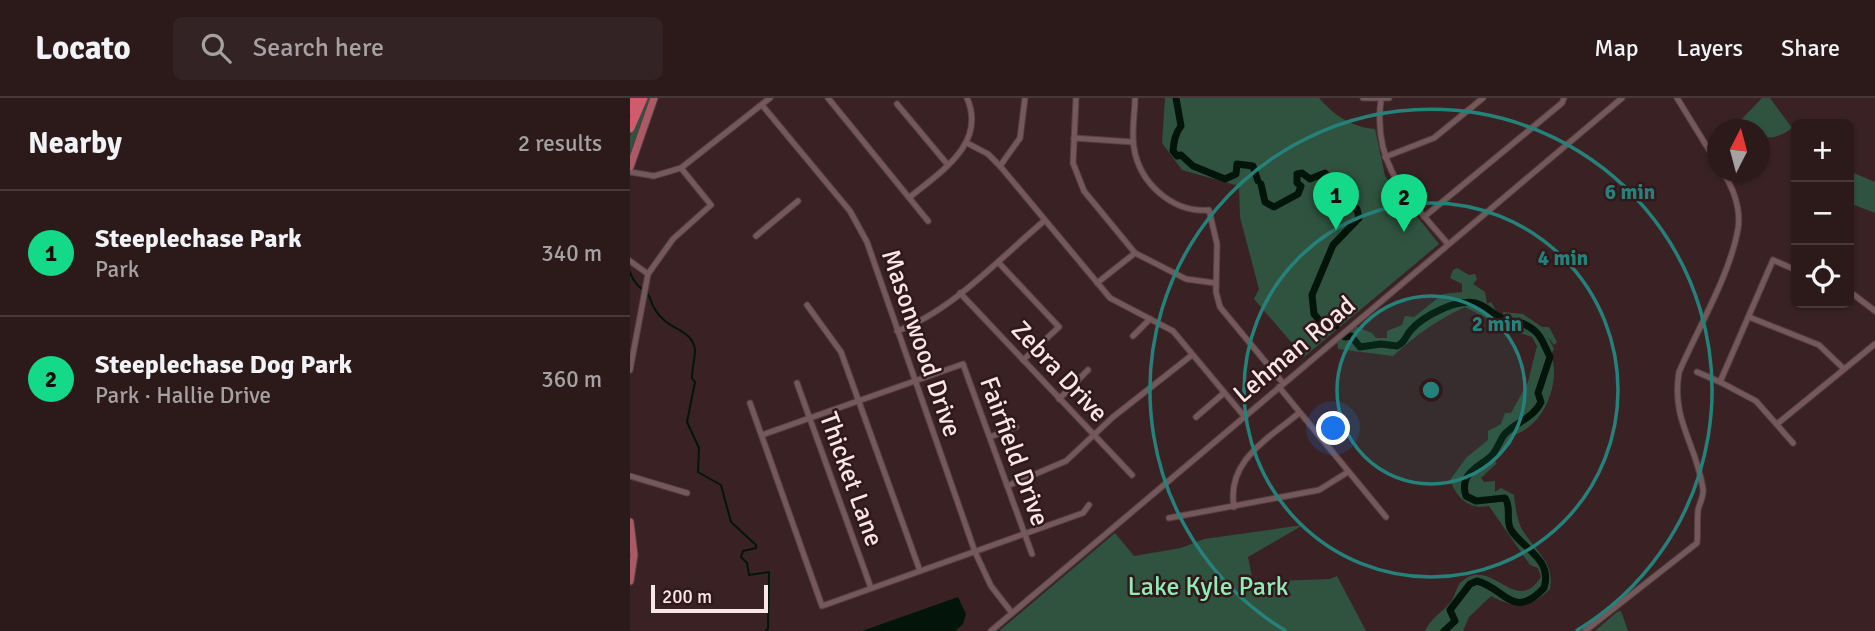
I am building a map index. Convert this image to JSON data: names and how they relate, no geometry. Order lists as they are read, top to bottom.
{
  "streets": {
    "street": [
      "Masonwood Drive",
      "Lehman Road",
      "Zebra Drive",
      "Fairfield Drive",
      "Thicket Lane"
    ]
  },
  "crossings": [
    ["Masonwood Drive", "Lehman Road"],
    ["Masonwood Drive", "Fairfield Drive"],
    ["Fairfield Drive", "Thicket Lane"]
  ],
  "parks": ["Lake Kyle Park"],
  "scale_bar": "200 m",
  "north": "top",
  "page": {
    "header": "Locato",
    "search": "Search here",
    "nav": ["Map", "Layers", "Share"],
    "heading": ["Nearby", "2 results"],
    "map_buttons": ["+", "−"],
    "pins": ["1", "2"],
    "list": [
      {
        "mark": "1",
        "name": "Steeplechase Park",
        "note": "Park",
        "value": "340 m"
      },
      {
        "mark": "2",
        "name": "Steeplechase Dog Park",
        "note": "Park · Hallie Drive",
        "value": "360 m"
      }
    ],
    "scale": "200 m"
  },
  "rings": ["6 min", "4 min", "2 min"]
}
